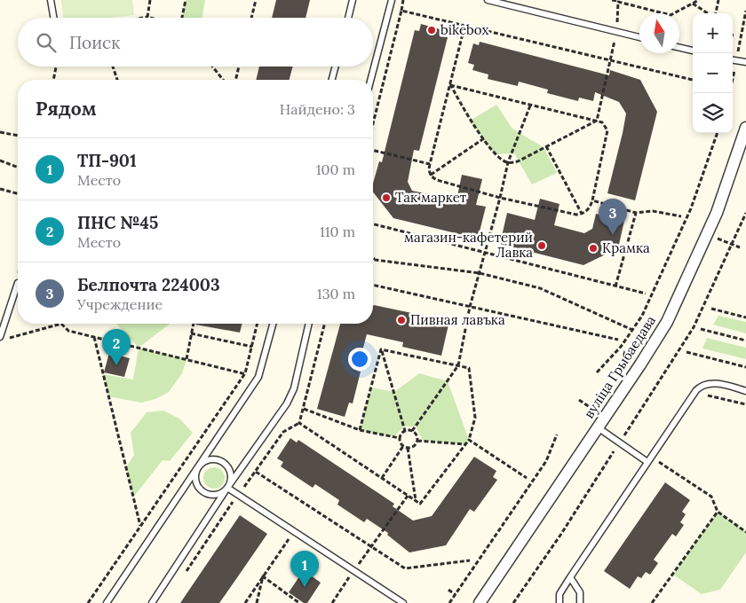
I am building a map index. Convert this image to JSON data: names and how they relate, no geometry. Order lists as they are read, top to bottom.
{
  "streets": {
    "street": ["вуліца Грыбаедава"]
  },
  "places": [
    "bikebox",
    "Так маркет",
    "магазин-кафетерий Лавка",
    "Крамка",
    "Пивная лавъка"
  ],
  "north": "top",
  "page": {
    "map_buttons": ["+", "−"],
    "search": "Поиск",
    "heading": ["Рядом", "Найдено: 3"],
    "list": [
      {
        "mark": "1",
        "name": "ТП-901",
        "note": "Место",
        "value": "100 m"
      },
      {
        "mark": "2",
        "name": "ПНС №45",
        "note": "Место",
        "value": "110 m"
      },
      {
        "mark": "3",
        "name": "Белпочта 224003",
        "note": "Учреждение",
        "value": "130 m"
      }
    ],
    "pins": ["3", "2", "1"]
  }
}
